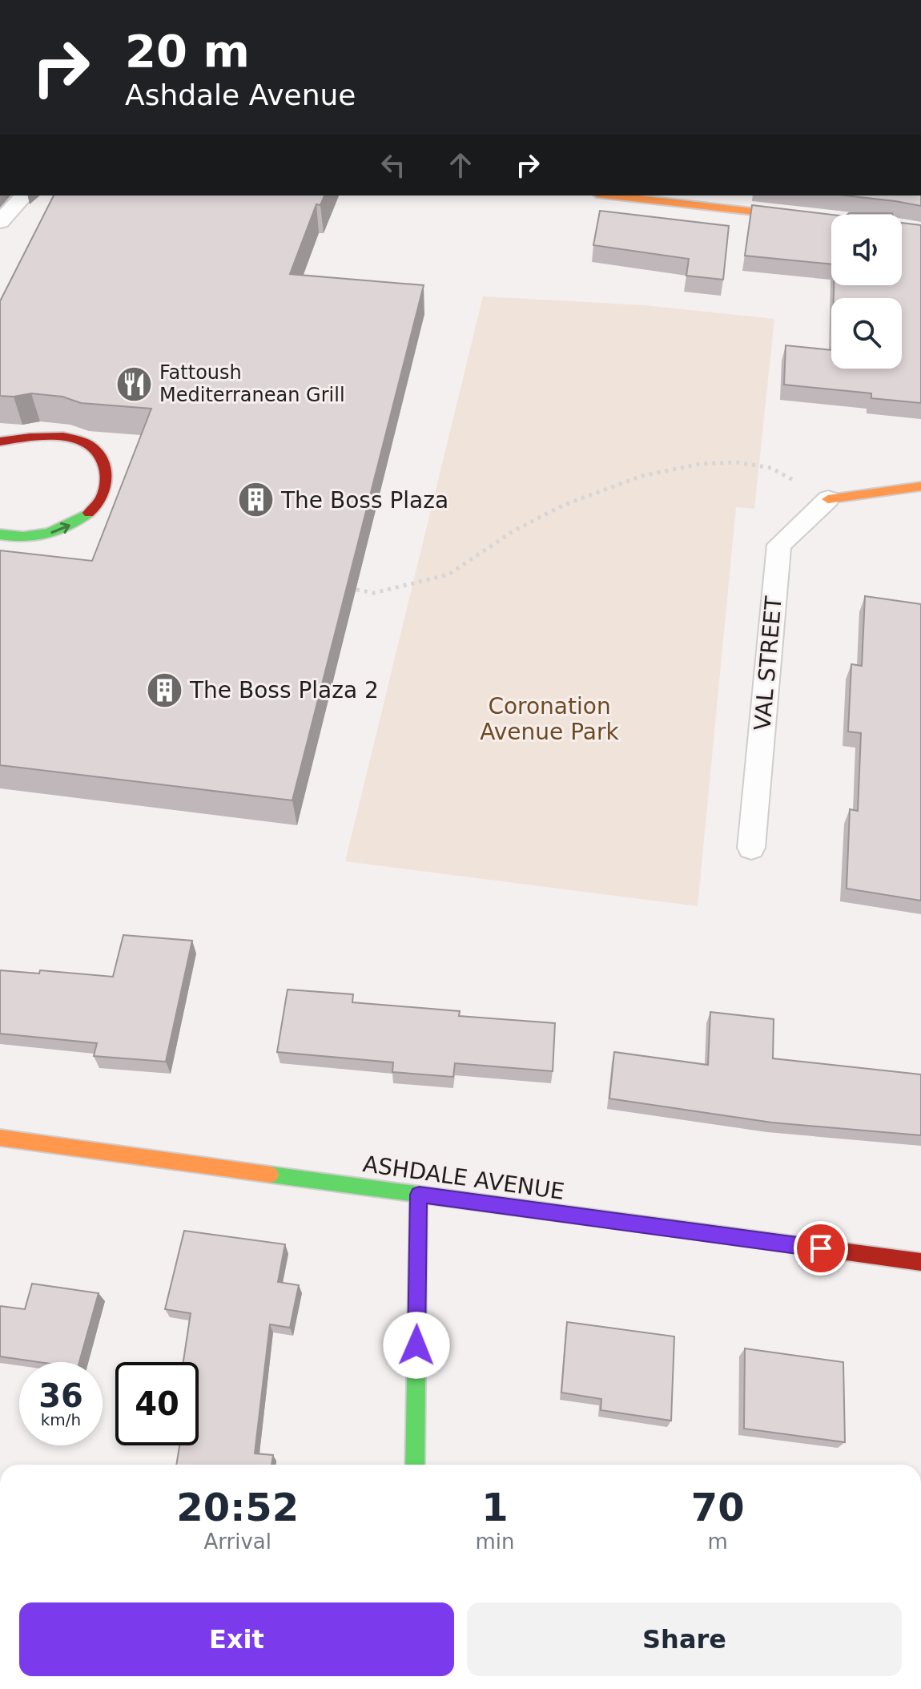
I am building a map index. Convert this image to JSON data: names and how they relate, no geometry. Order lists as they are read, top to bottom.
{
  "streets": {
    "street": ["ASHDALE AVENUE"],
    "lane": ["VAL STREET"]
  },
  "parks": ["Coronation Avenue Park"],
  "places": {
    "restaurant": ["Fattoush Mediterranean Grill"],
    "building": ["The Boss Plaza", "The Boss Plaza 2"]
  },
  "page": {
    "turn": ["20 m", "Ashdale Avenue"],
    "speed": "36 km/h",
    "limit": "40",
    "eta": [
      "20:52",
      "Arrival",
      "1",
      "min",
      "70",
      "m"
    ],
    "buttons": ["Exit", "Share"]
  }
}
